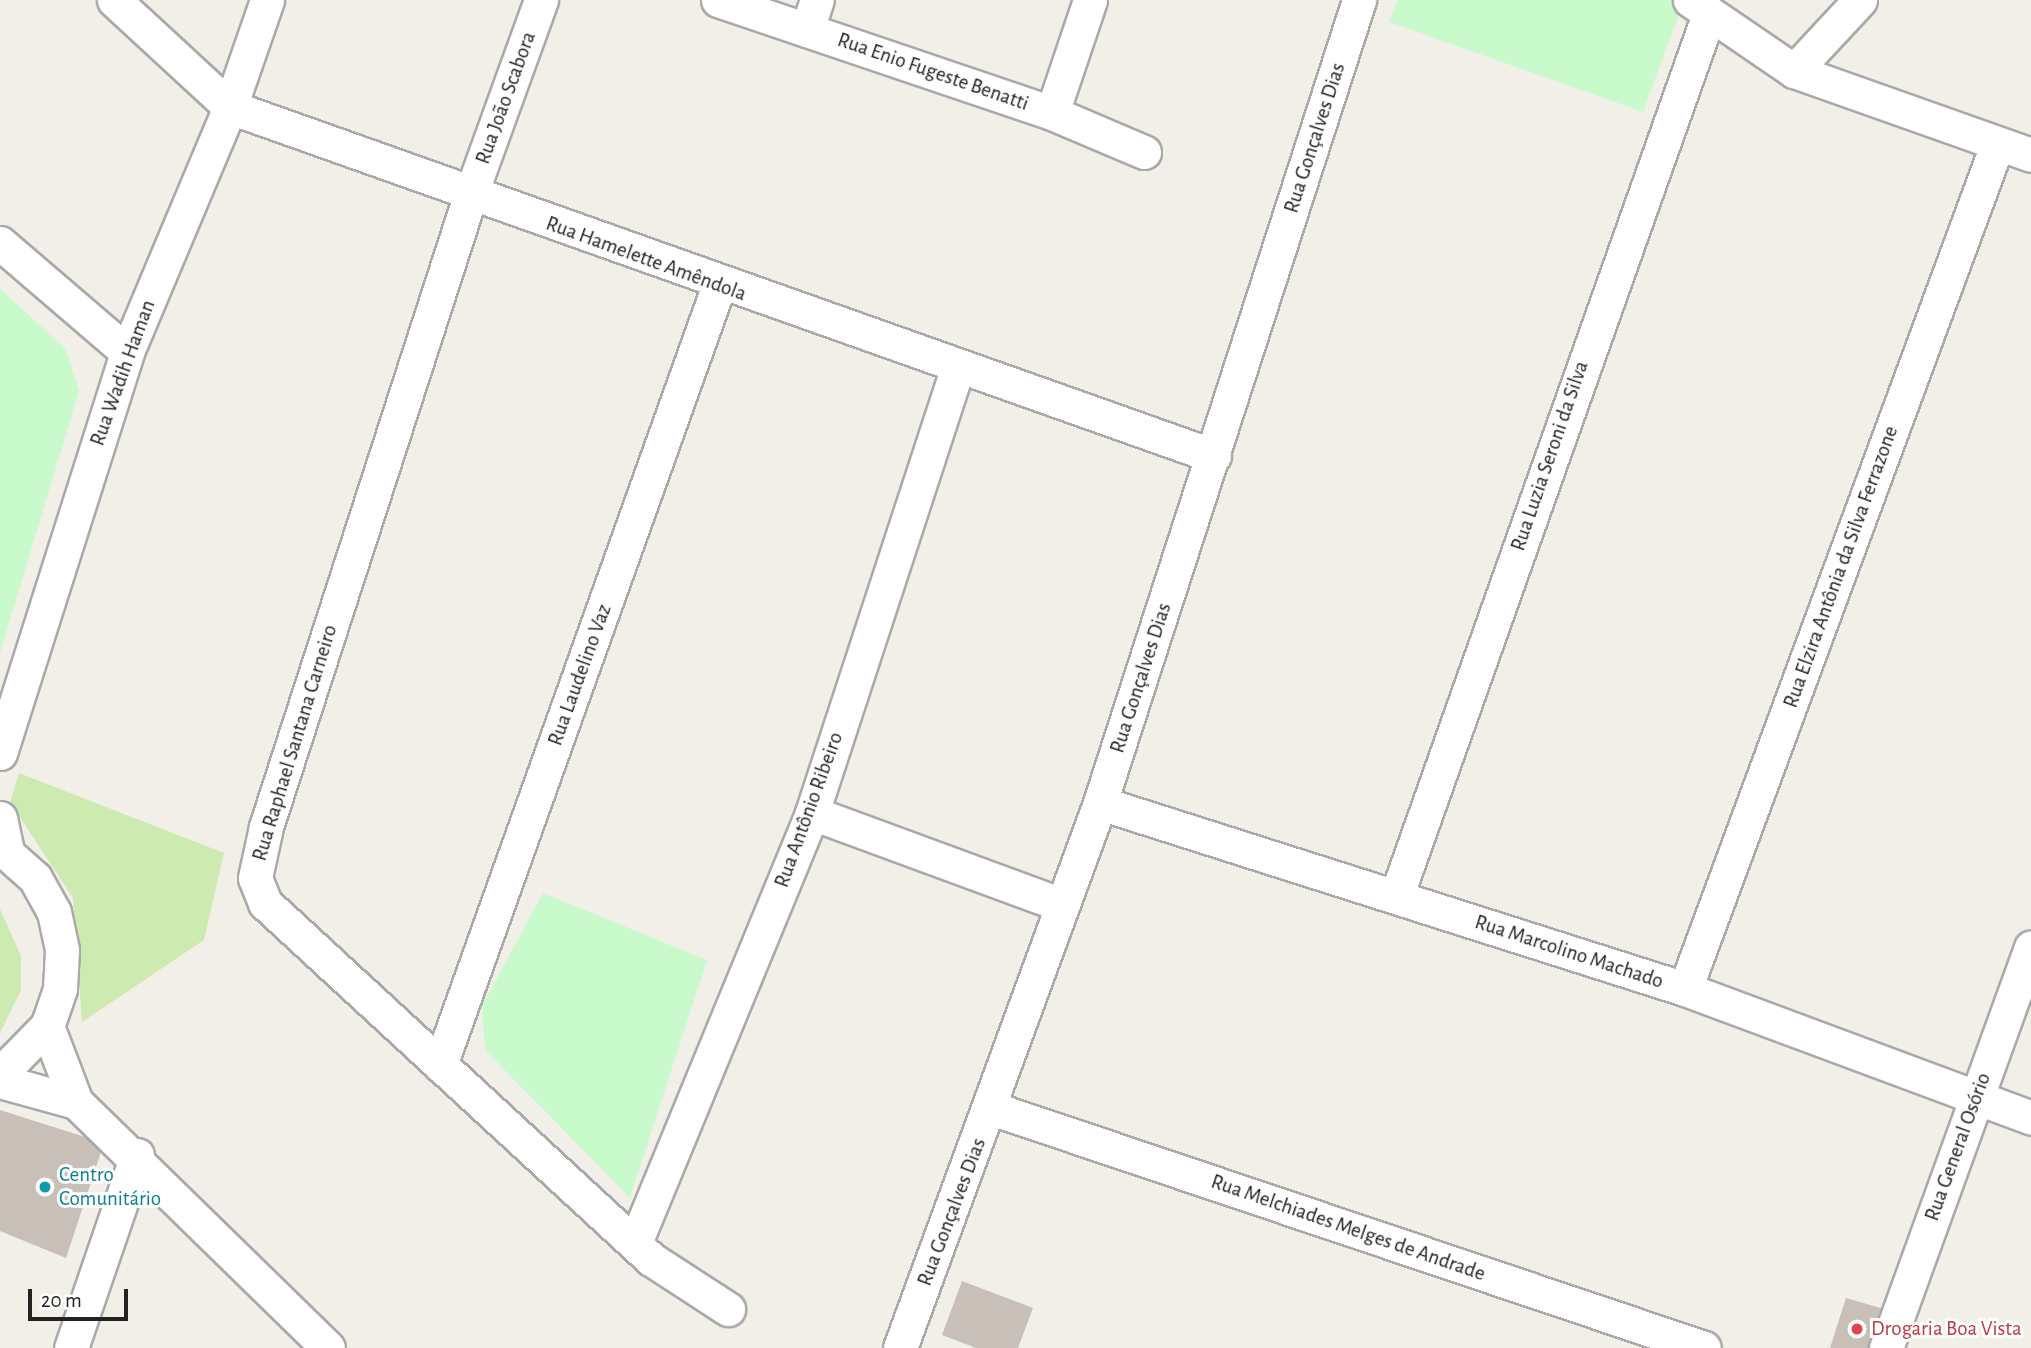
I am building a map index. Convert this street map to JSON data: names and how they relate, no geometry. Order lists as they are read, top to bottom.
{
  "streets": {
    "street": [
      "Rua Enio Fugeste Benatti",
      "Rua João Scabora",
      "Rua Gonçalves Dias",
      "Rua Hamelette Amêndola",
      "Rua Wadih Haman",
      "Rua Luzia Seroni da Silva",
      "Rua Elzira Antônia da Silva Ferrazone",
      "Rua Laudelino Vaz",
      "Rua Raphael Santana Carneiro",
      "Rua Antônio Ribeiro",
      "Rua Marcolino Machado",
      "Rua General Osório",
      "Rua Melchiades Melges de Andrade"
    ]
  },
  "crossings": [
    ["Rua João Scabora", "Rua Hamelette Amêndola"],
    ["Rua João Scabora", "Rua Raphael Santana Carneiro"],
    ["Rua Gonçalves Dias", "Rua Hamelette Amêndola"],
    ["Rua Gonçalves Dias", "Rua Marcolino Machado"],
    ["Rua Gonçalves Dias", "Rua Melchiades Melges de Andrade"],
    ["Rua Hamelette Amêndola", "Rua Wadih Haman"],
    ["Rua Hamelette Amêndola", "Rua Laudelino Vaz"],
    ["Rua Hamelette Amêndola", "Rua Raphael Santana Carneiro"],
    ["Rua Hamelette Amêndola", "Rua Antônio Ribeiro"],
    ["Rua Luzia Seroni da Silva", "Rua Marcolino Machado"],
    ["Rua Elzira Antônia da Silva Ferrazone", "Rua Marcolino Machado"],
    ["Rua Laudelino Vaz", "Rua Raphael Santana Carneiro"],
    ["Rua Raphael Santana Carneiro", "Rua Antônio Ribeiro"],
    ["Rua Marcolino Machado", "Rua General Osório"]
  ],
  "places": ["Centro Comunitário", "Drogaria Boa Vista"],
  "scale_bar": "20 m"
}
